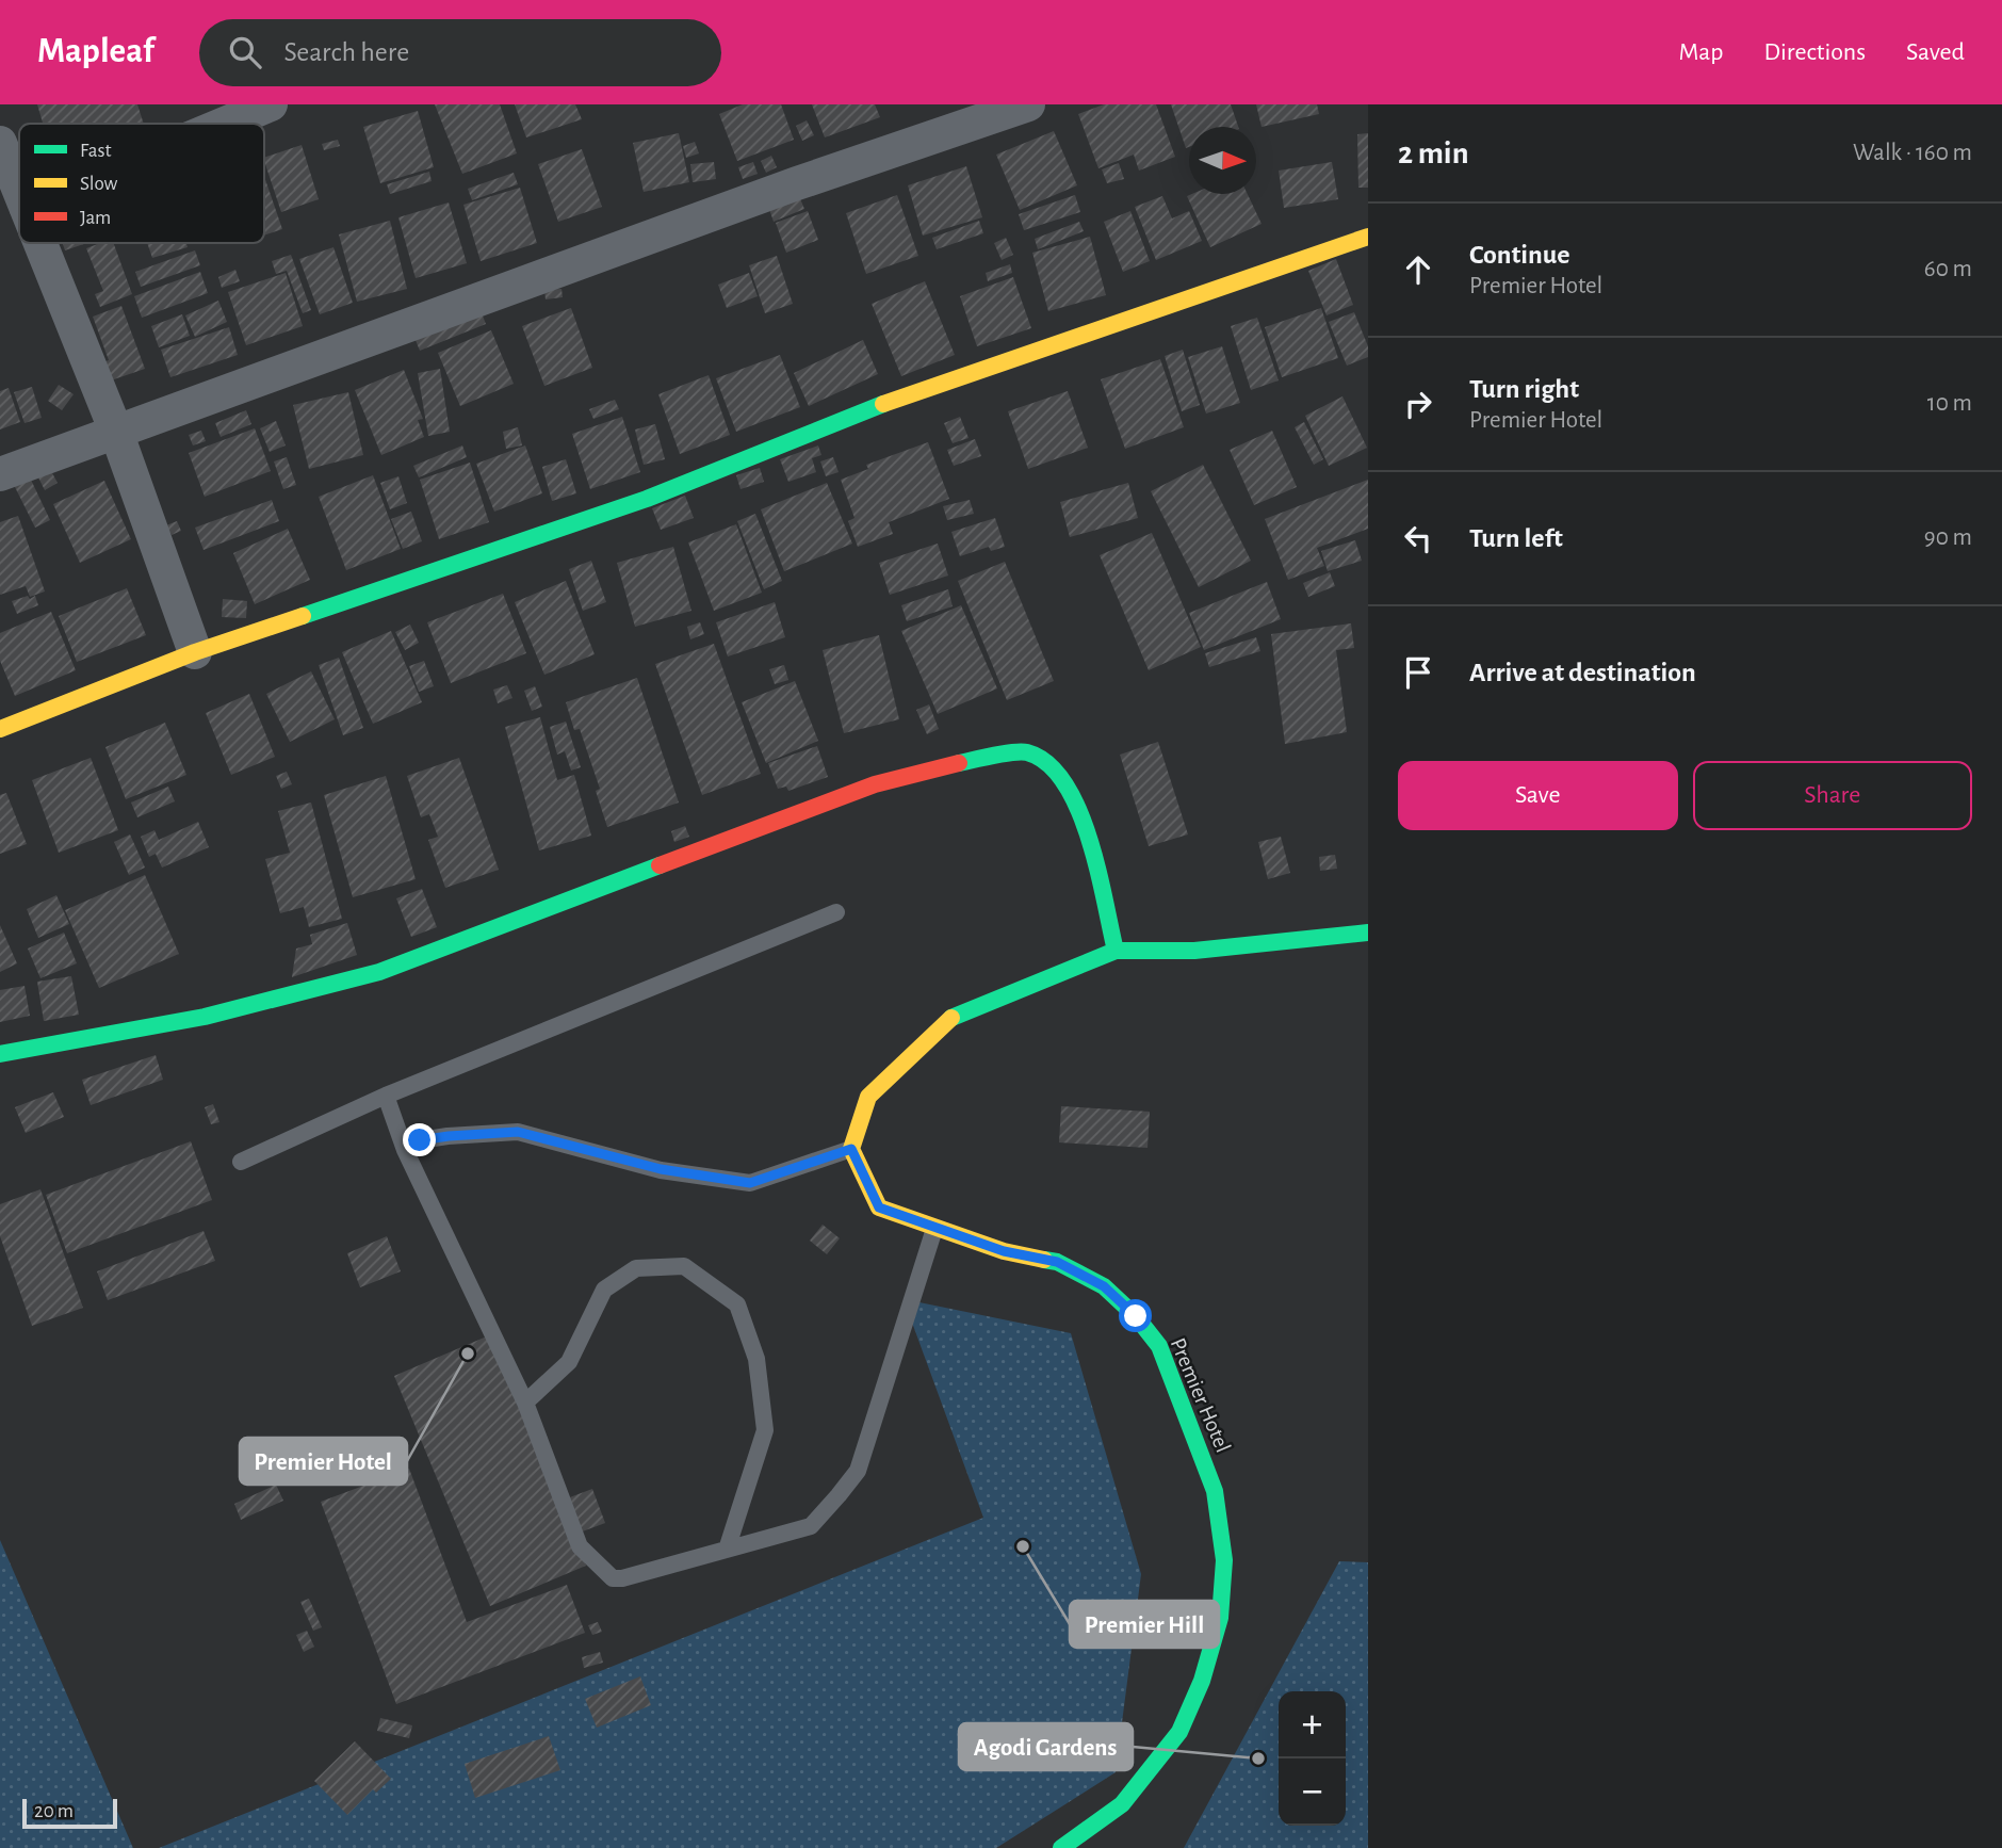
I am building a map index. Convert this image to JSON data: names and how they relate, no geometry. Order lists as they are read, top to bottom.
{
  "streets": {
    "street": ["Premier Hotel"]
  },
  "places": ["Premier Hotel", "Premier Hill", "Agodi Gardens"],
  "legend": ["Fast", "Slow", "Jam"],
  "scale_bar": "20 m",
  "north": "right",
  "page": {
    "header": "Mapleaf",
    "search": "Search here",
    "nav": ["Map", "Directions", "Saved"],
    "heading": ["2 min", "Walk · 160 m"],
    "list": [
      ["Continue", "Premier Hotel", "60 m"],
      ["Turn right", "Premier Hotel", "10 m"],
      ["Turn left", "90 m"],
      "Arrive at destination"
    ],
    "buttons": ["Save", "Share"],
    "map_buttons": ["+", "−"],
    "scale": "20 m"
  }
}
